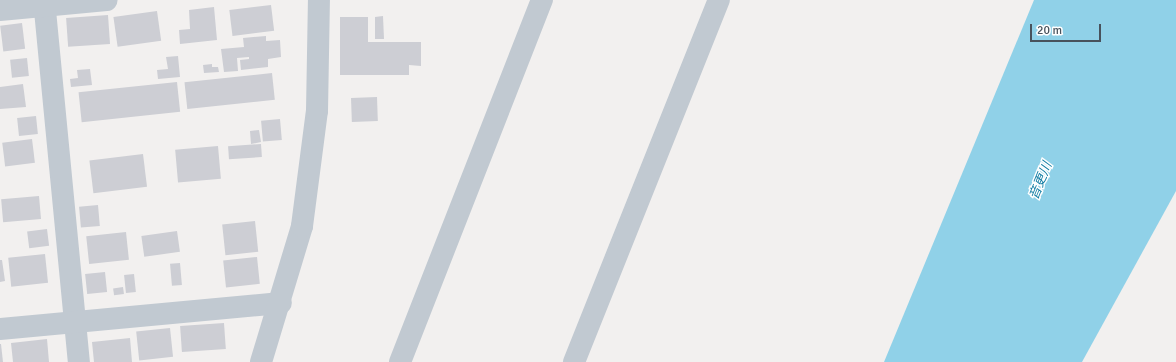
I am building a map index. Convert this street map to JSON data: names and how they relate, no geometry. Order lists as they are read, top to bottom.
{
  "water": ["音更川"],
  "scale_bar": "20 m"
}
